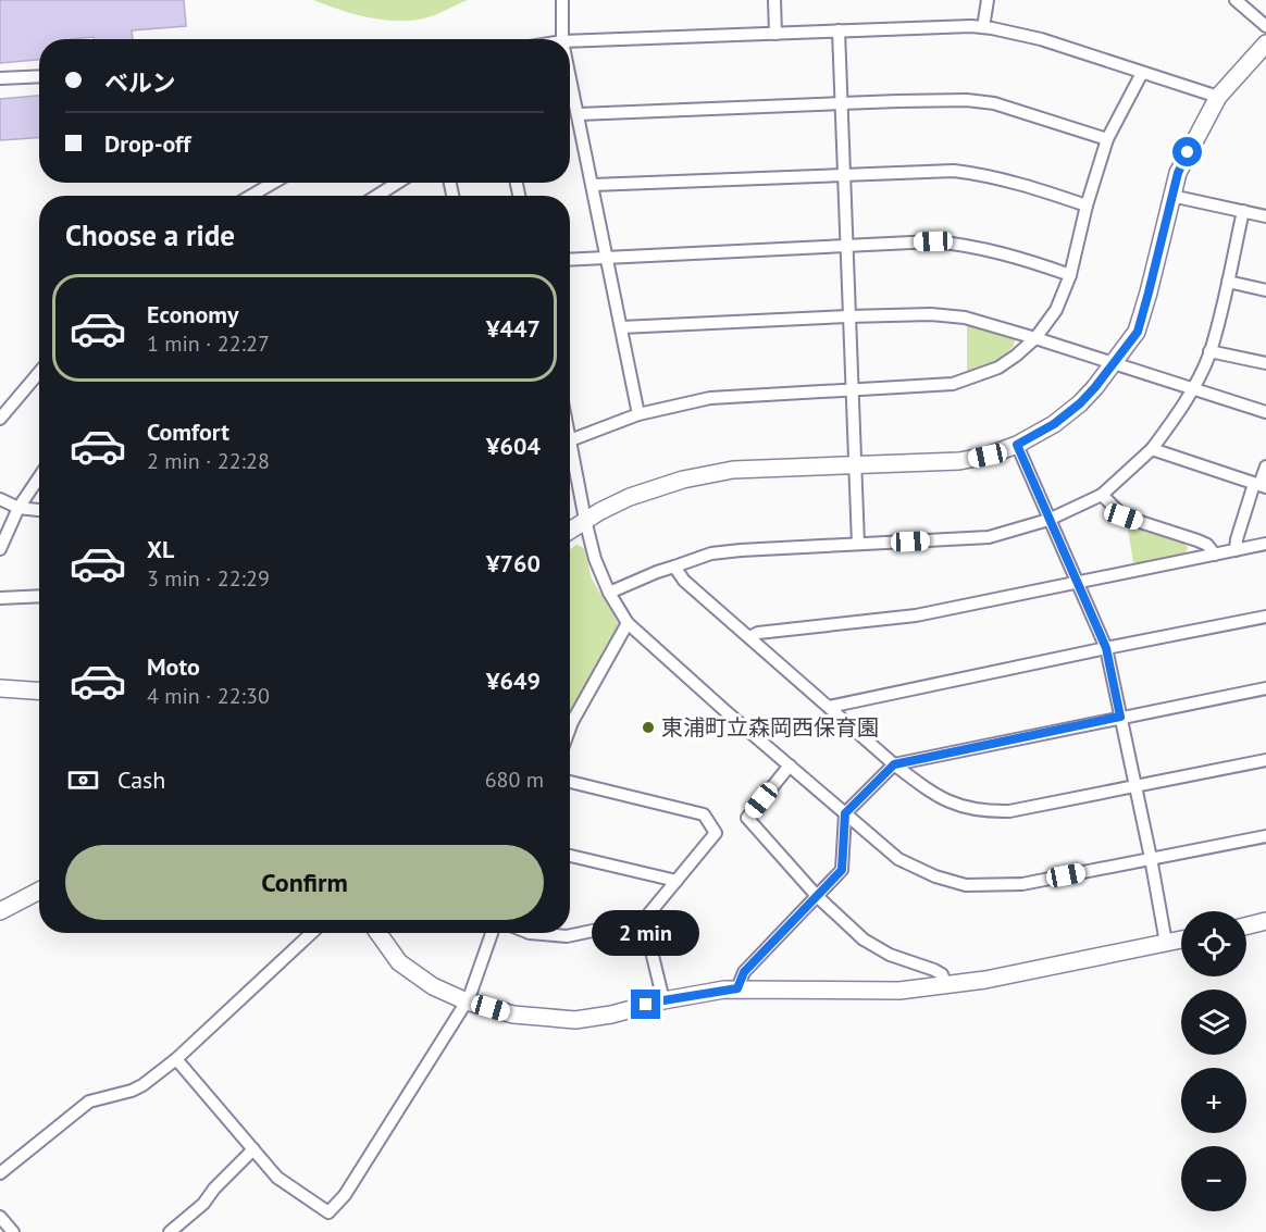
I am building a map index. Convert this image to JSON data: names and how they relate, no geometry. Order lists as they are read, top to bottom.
{
  "places": ["東浦町立森岡西保育園"],
  "page": {
    "banner": ["ベルン", "Drop-off"],
    "heading": "Choose a ride",
    "list": [
      {
        "name": "Economy",
        "note": "1 min · 22:27",
        "value": "¥447"
      },
      {
        "name": "Comfort",
        "note": "2 min · 22:28",
        "value": "¥604"
      },
      {
        "name": "XL",
        "note": "3 min · 22:29",
        "value": "¥760"
      },
      {
        "name": "Moto",
        "note": "4 min · 22:30",
        "value": "¥649"
      }
    ],
    "pay": ["Cash", "680 m"],
    "buttons": "Confirm",
    "bubble": "2 min",
    "map_buttons": ["+", "−"]
  }
}
